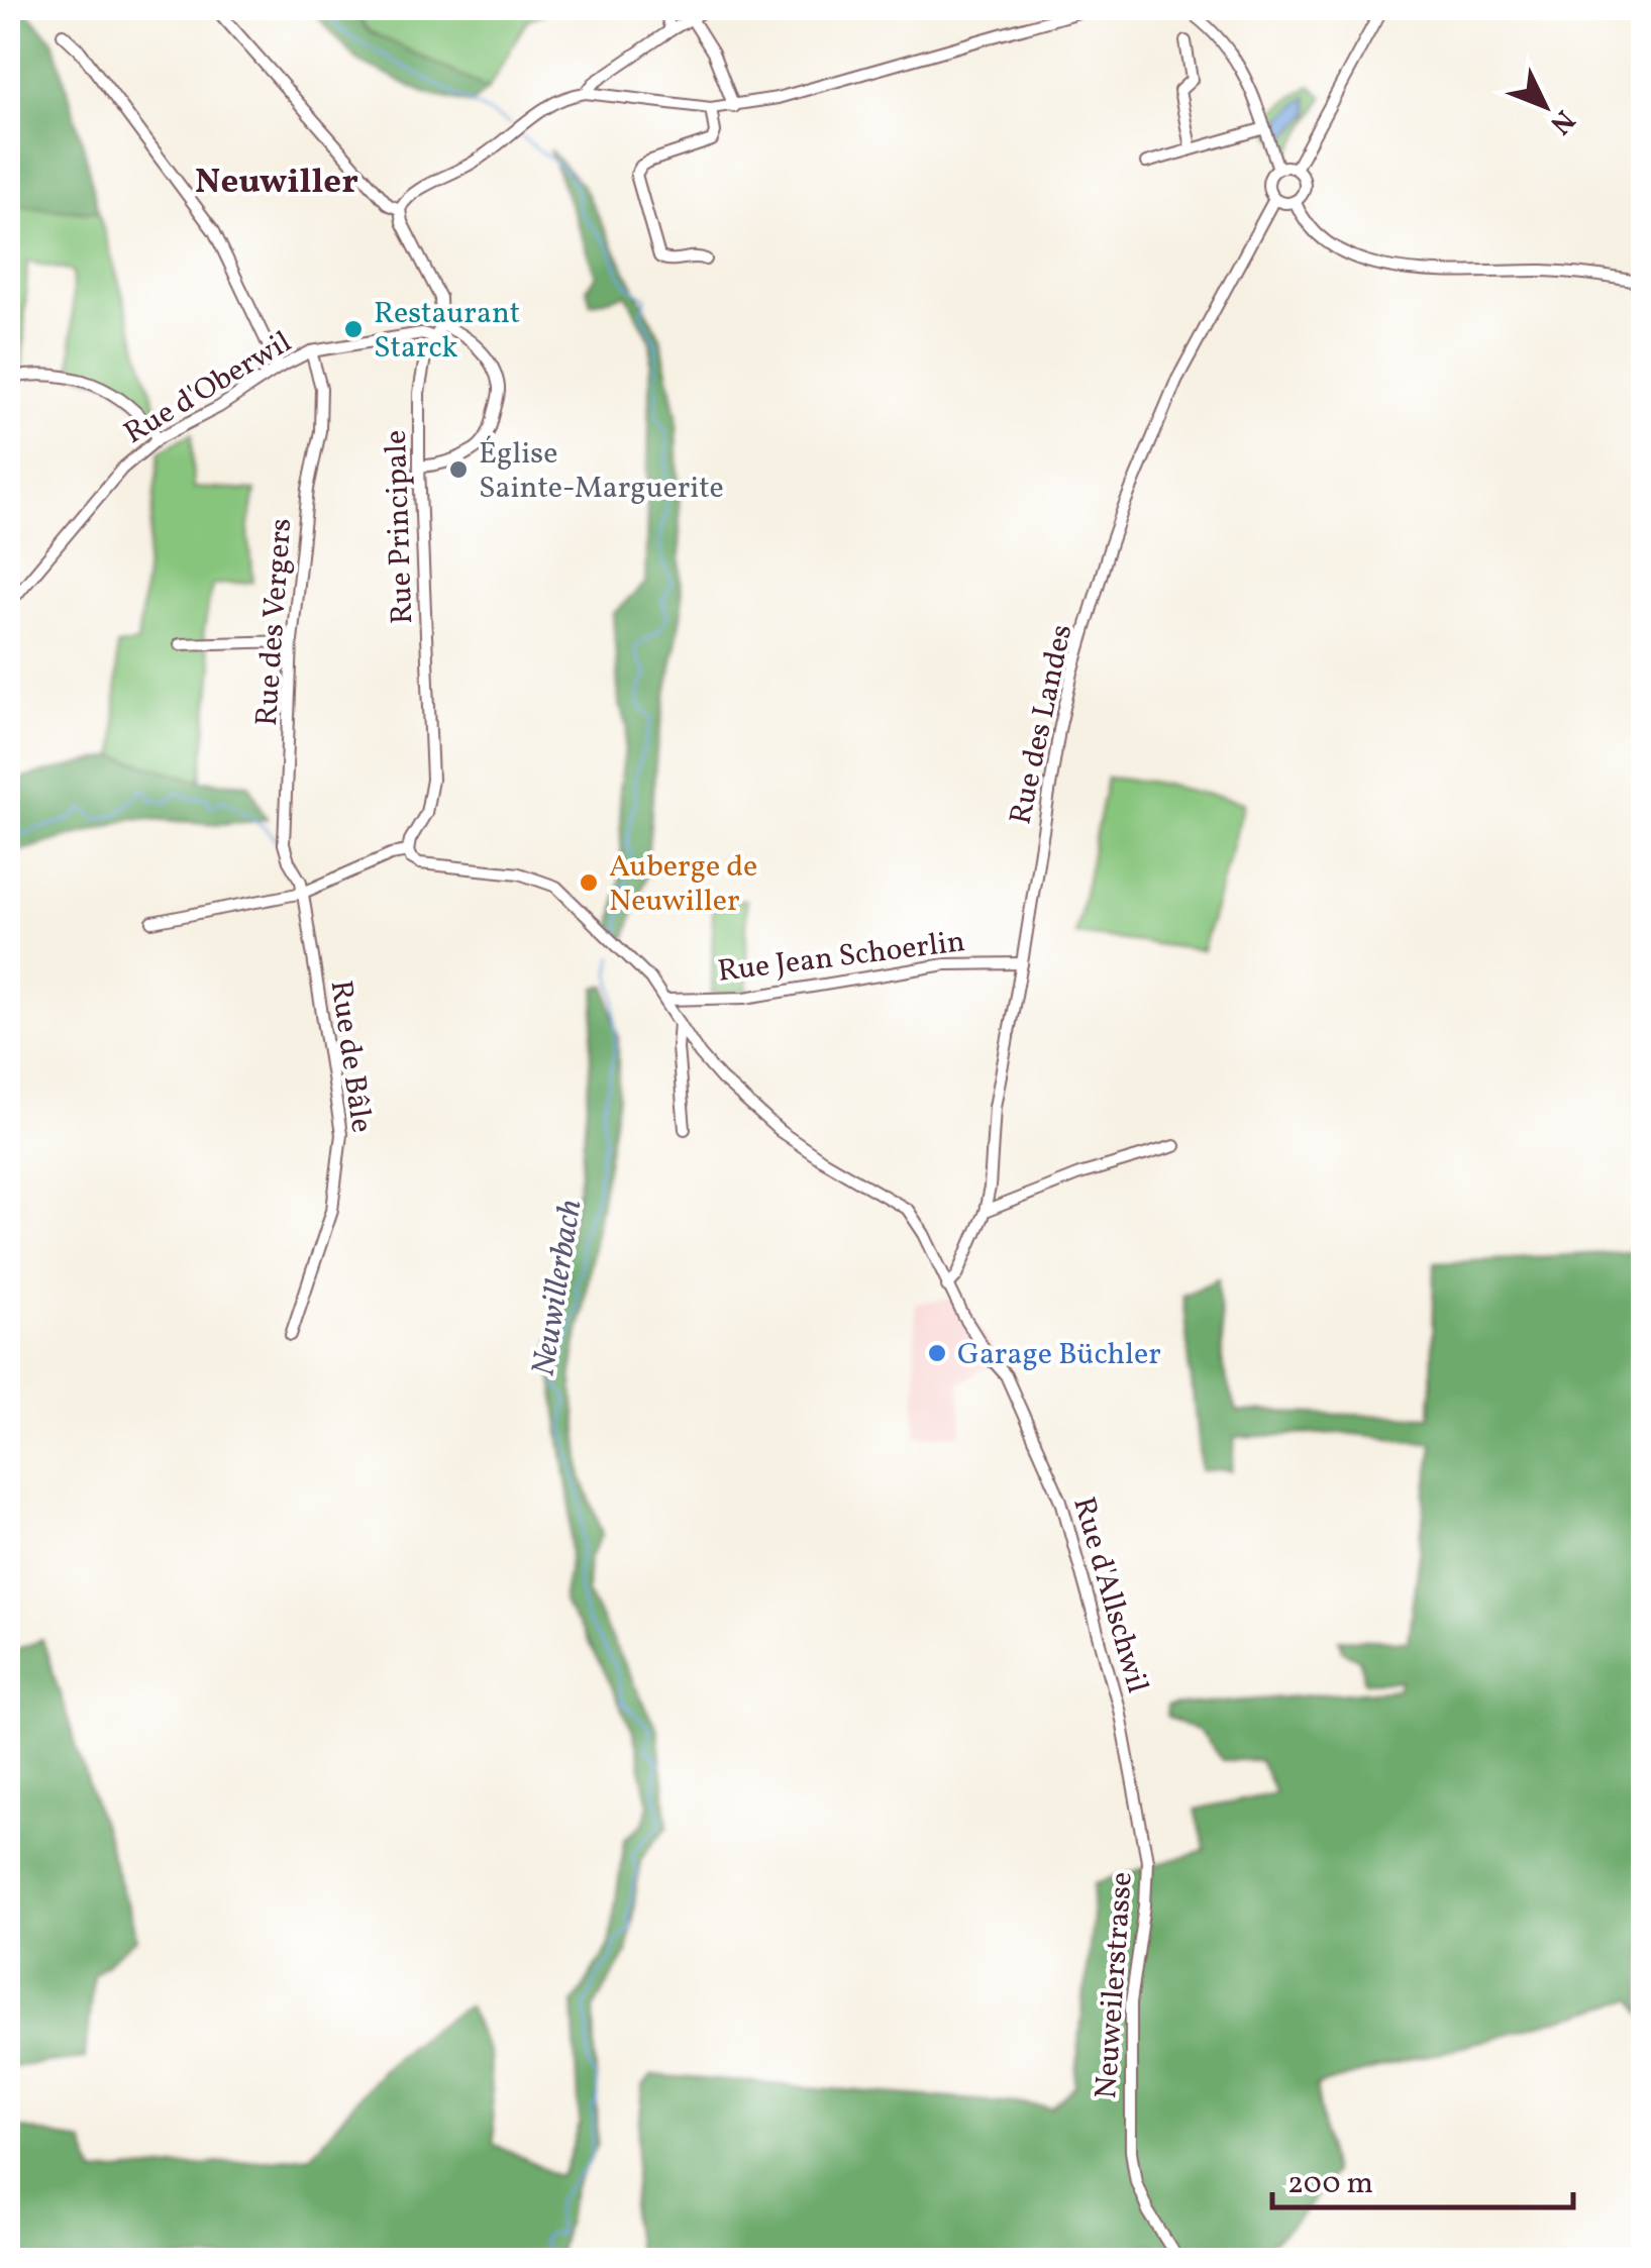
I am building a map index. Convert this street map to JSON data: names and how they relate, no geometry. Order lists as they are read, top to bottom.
{
  "streets": {
    "street": [
      "Rue d'Oberwil",
      "Rue Principale",
      "Rue des Vergers",
      "Rue des Landes",
      "Rue Jean Schoerlin",
      "Rue de Bâle",
      "Rue d'Allschwil",
      "Neuweilerstrasse"
    ]
  },
  "crossings": [
    ["Rue d'Oberwil", "Rue Principale"],
    ["Rue d'Oberwil", "Rue des Vergers"],
    ["Rue Principale", "Rue d'Allschwil"],
    ["Rue des Vergers", "Rue de Bâle"],
    ["Rue des Landes", "Rue Jean Schoerlin"],
    ["Rue des Landes", "Rue d'Allschwil"],
    ["Rue Jean Schoerlin", "Rue d'Allschwil"],
    ["Rue d'Allschwil", "Neuweilerstrasse"]
  ],
  "districts": ["Neuwiller"],
  "water": ["Neuwillerbach"],
  "places": [
    "Restaurant Starck",
    "Église Sainte-Marguerite",
    "Auberge de Neuwiller",
    "Garage Büchler"
  ],
  "scale_bar": "200 m",
  "north": "bottom right"
}
